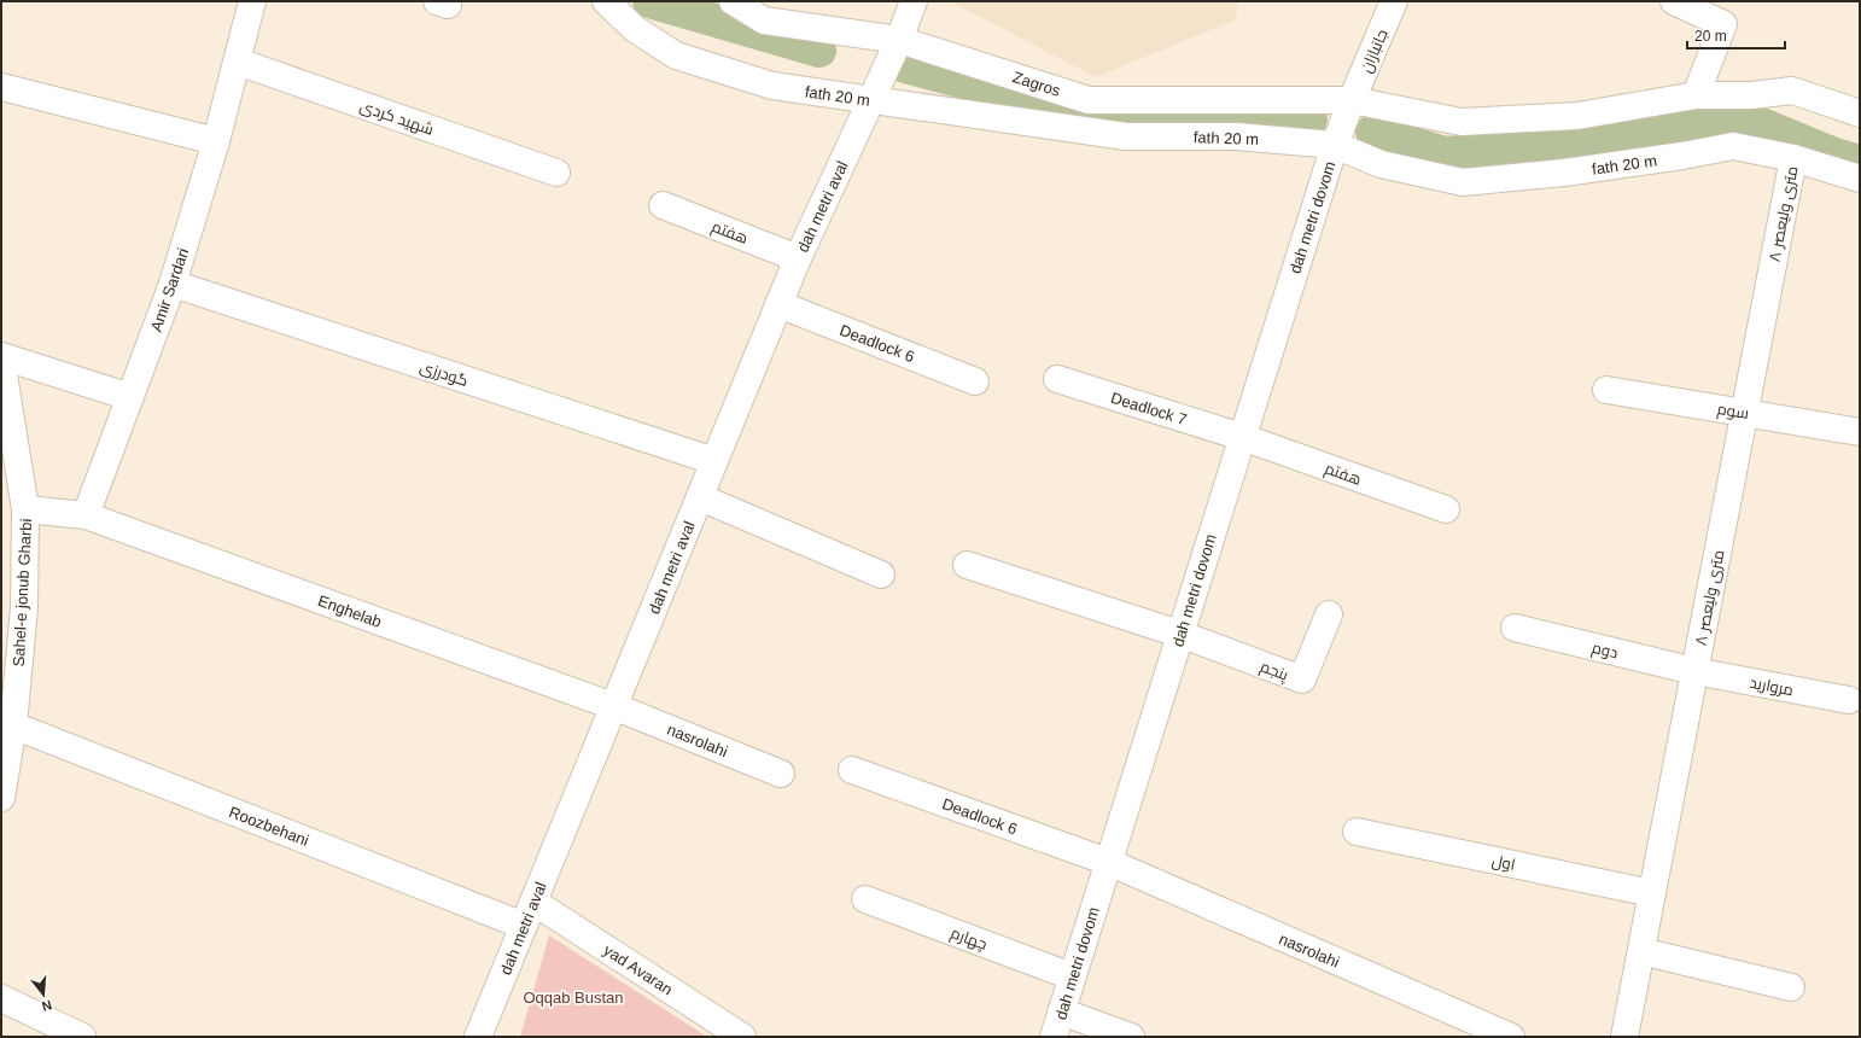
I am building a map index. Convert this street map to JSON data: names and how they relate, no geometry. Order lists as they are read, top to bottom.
{
  "streets": {
    "street": [
      "جانبازان",
      "Zagros",
      "fath 20 m",
      "شهید کردی",
      "dah metri aval",
      "۸ متری ولیعصر",
      "dah metri dovom",
      "هفتم",
      "Amir Sardari",
      "Deadlock 6",
      "گودرزی",
      "Deadlock 7",
      "سوم",
      "Sahel-e jonub Gharbi",
      "Enghelab",
      "دوم",
      "پنجم",
      "مروارید",
      "nasrolahi",
      "Roozbehani",
      "اول",
      "چهارم",
      "yad Avaran"
    ]
  },
  "crossings": [
    ["جانبازان", "Zagros"],
    ["جانبازان", "fath 20 m"],
    ["جانبازان", "dah metri dovom"],
    ["Zagros", "dah metri aval"],
    ["fath 20 m", "dah metri aval"],
    ["fath 20 m", "۸ متری ولیعصر"],
    ["fath 20 m", "dah metri dovom"],
    ["شهید کردی", "Amir Sardari"],
    ["dah metri aval", "هفتم"],
    ["dah metri aval", "Deadlock 6"],
    ["dah metri aval", "گودرزی"],
    ["dah metri aval", "Enghelab"],
    ["dah metri aval", "nasrolahi"],
    ["dah metri aval", "Roozbehani"],
    ["dah metri aval", "yad Avaran"],
    ["۸ متری ولیعصر", "سوم"],
    ["۸ متری ولیعصر", "دوم"],
    ["۸ متری ولیعصر", "مروارید"],
    ["۸ متری ولیعصر", "اول"],
    ["dah metri dovom", "هفتم"],
    ["dah metri dovom", "Deadlock 6"],
    ["dah metri dovom", "Deadlock 7"],
    ["dah metri dovom", "پنجم"],
    ["dah metri dovom", "nasrolahi"],
    ["dah metri dovom", "چهارم"],
    ["هفتم", "Deadlock 7"],
    ["Amir Sardari", "گودرزی"],
    ["Amir Sardari", "Enghelab"],
    ["Deadlock 6", "nasrolahi"],
    ["Sahel-e jonub Gharbi", "Roozbehani"],
    ["Enghelab", "nasrolahi"],
    ["دوم", "مروارید"]
  ],
  "parks": ["Oqqab Bustan"],
  "scale_bar": "20 m",
  "north": "bottom"
}
